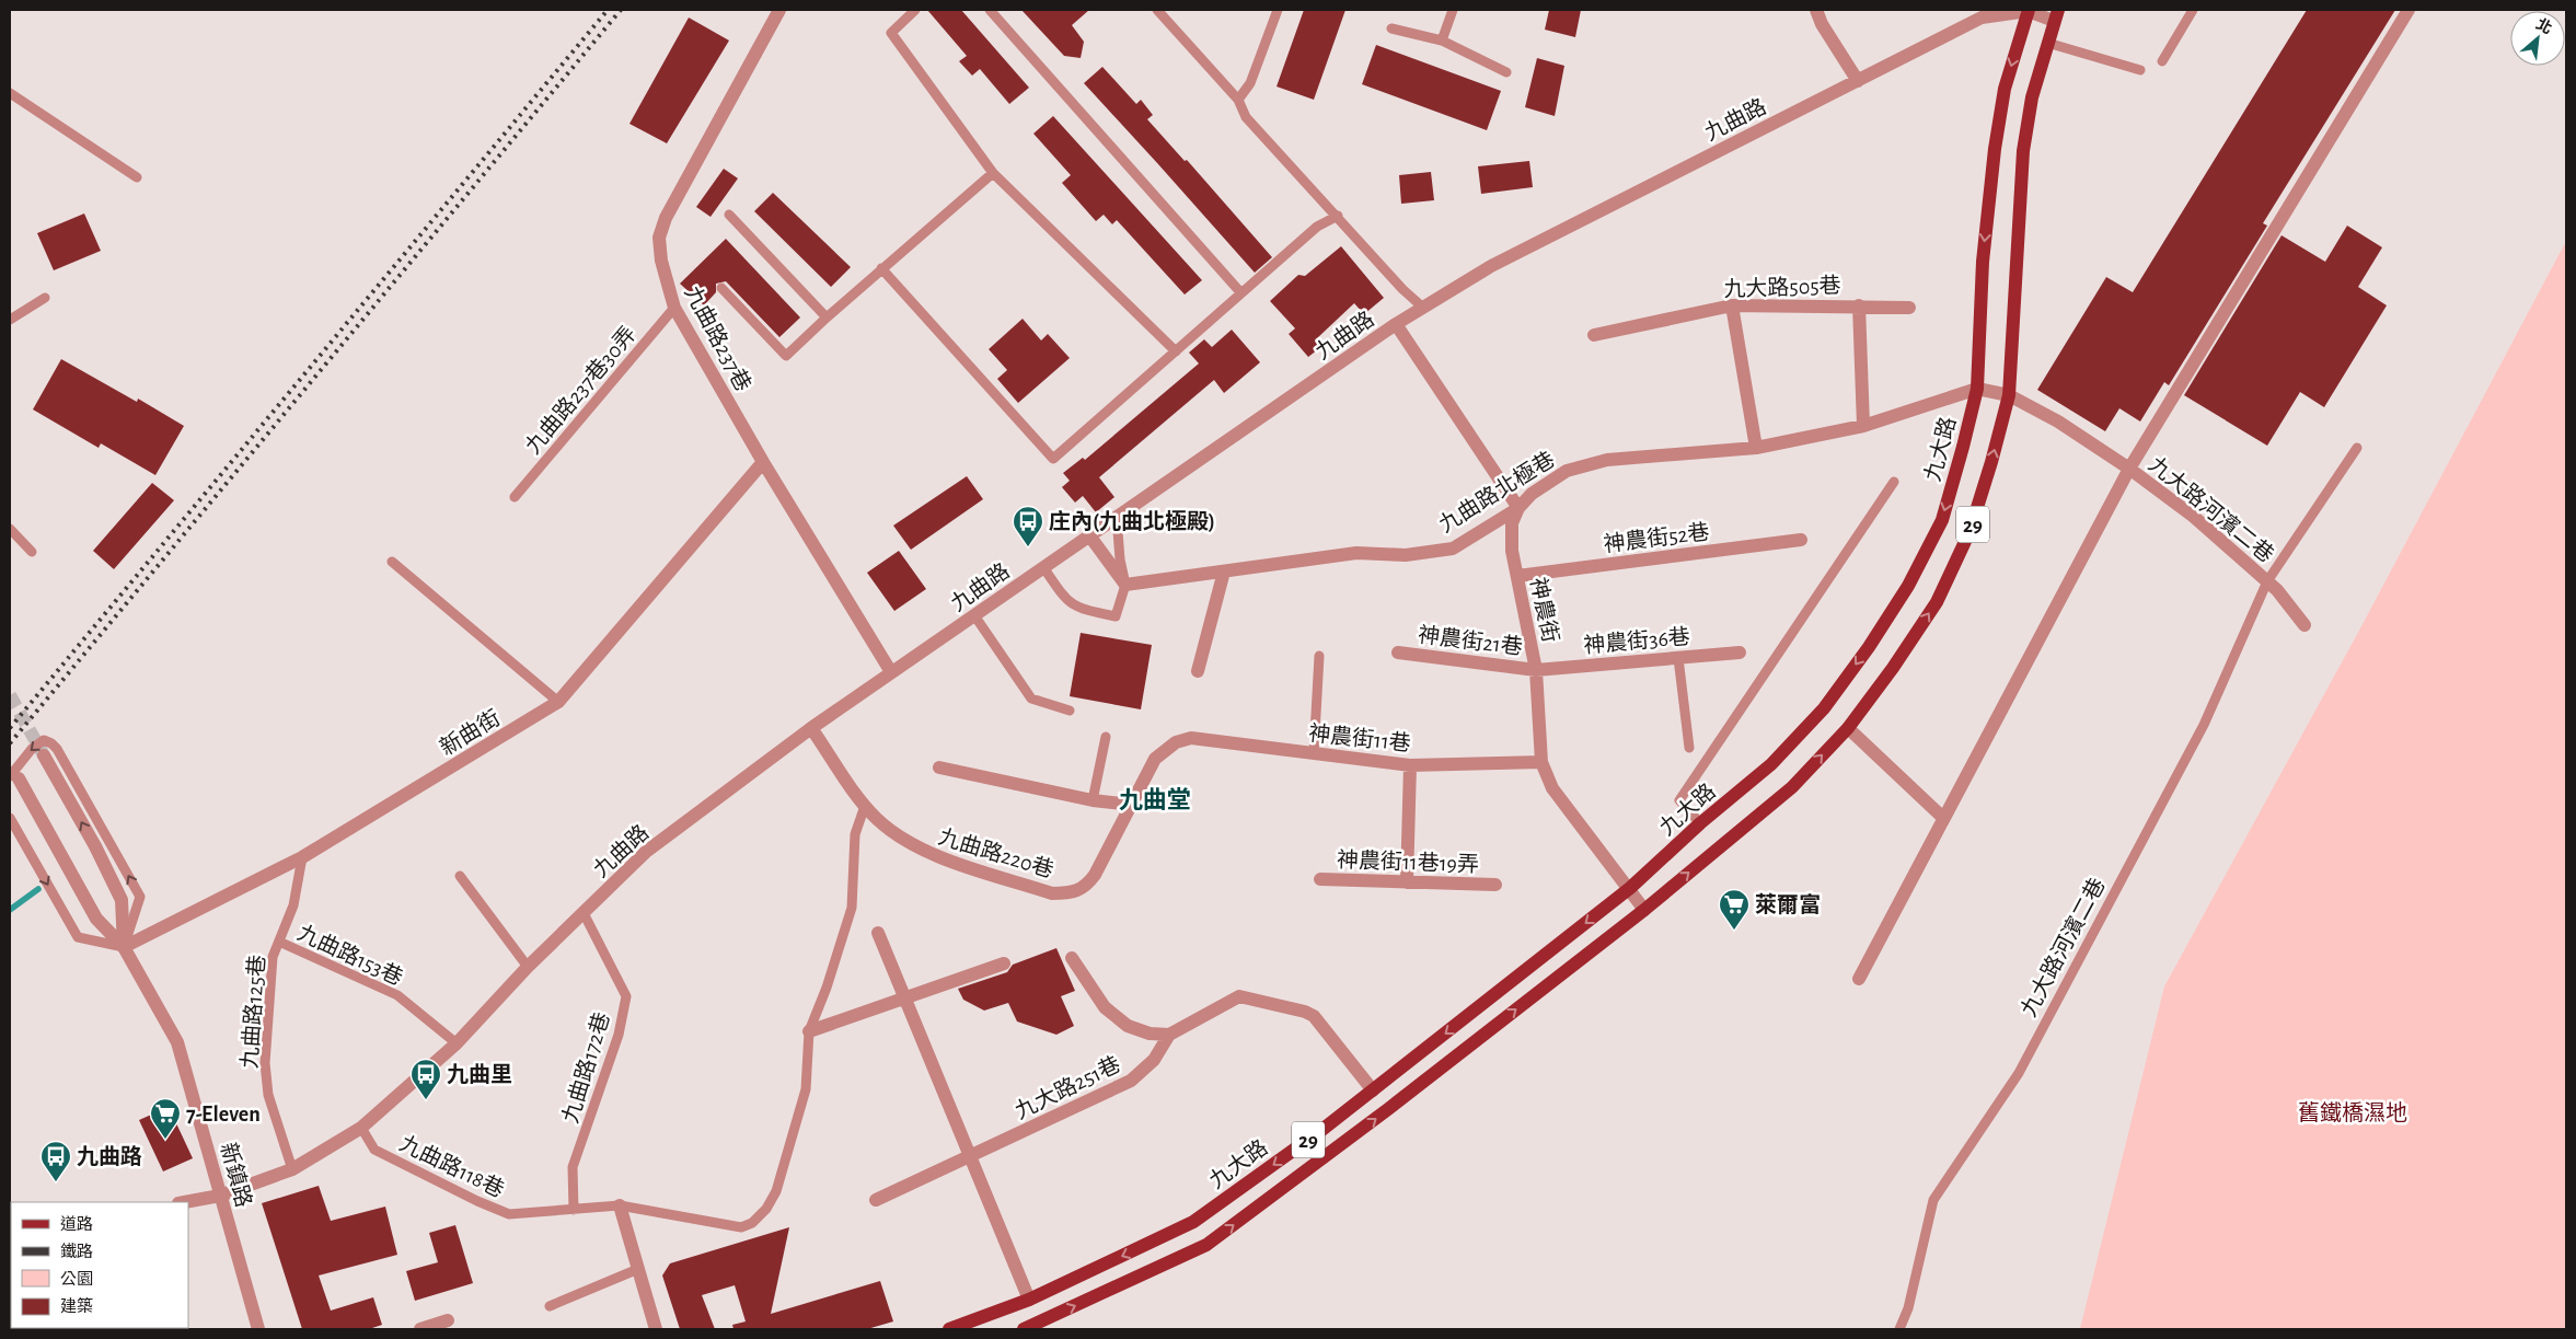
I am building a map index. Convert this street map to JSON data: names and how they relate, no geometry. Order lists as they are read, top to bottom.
{
  "streets": {
    "main road": ["九大路", "29"],
    "street": [
      "九曲路",
      "九大路505巷",
      "九曲路237巷",
      "九曲路北極巷",
      "九大路河濱二巷",
      "神農街52巷",
      "神農街",
      "神農街21巷",
      "神農街36巷",
      "新曲街",
      "神農街11巷",
      "九曲路220巷",
      "神農街11巷19弄",
      "九大路251巷",
      "新鎮路"
    ],
    "lane": [
      "九曲路237巷30弄",
      "九曲路153巷",
      "九曲路125巷",
      "九曲路172巷",
      "九曲路118巷"
    ]
  },
  "crossings": [
    ["九曲路", "九曲路237巷"],
    ["九曲路", "九大路"],
    ["九曲路", "九曲路220巷"],
    ["九曲路", "九曲路153巷"],
    ["九曲路", "九曲路125巷"],
    ["九曲路", "九曲路172巷"],
    ["九曲路", "九曲路118巷"],
    ["九曲路", "新鎮路"],
    ["九曲路237巷", "九曲路237巷30弄"],
    ["九曲路237巷", "新曲街"],
    ["九大路", "九曲路北極巷"],
    ["九大路", "九大路河濱二巷"],
    ["九大路", "神農街"],
    ["九曲路北極巷", "九大路河濱二巷"],
    ["九曲路北極巷", "神農街"],
    ["神農街52巷", "神農街"],
    ["神農街", "神農街21巷"],
    ["神農街", "神農街36巷"],
    ["神農街", "神農街11巷"],
    ["神農街21巷", "神農街36巷"],
    ["新曲街", "九曲路125巷"],
    ["新曲街", "新鎮路"],
    ["神農街11巷", "九曲路220巷"],
    ["九曲路153巷", "九曲路125巷"],
    ["九曲路172巷", "九曲路118巷"]
  ],
  "districts": ["九曲堂"],
  "parks": ["舊鐵橋濕地"],
  "places": {
    "bus stop": ["庄內(九曲北極殿)", "九曲里", "九曲路"],
    "supermarket": ["萊爾富", "7-Eleven"]
  },
  "legend": [
    "道路",
    "鐵路",
    "公園",
    "建築"
  ],
  "north": "top right"
}
